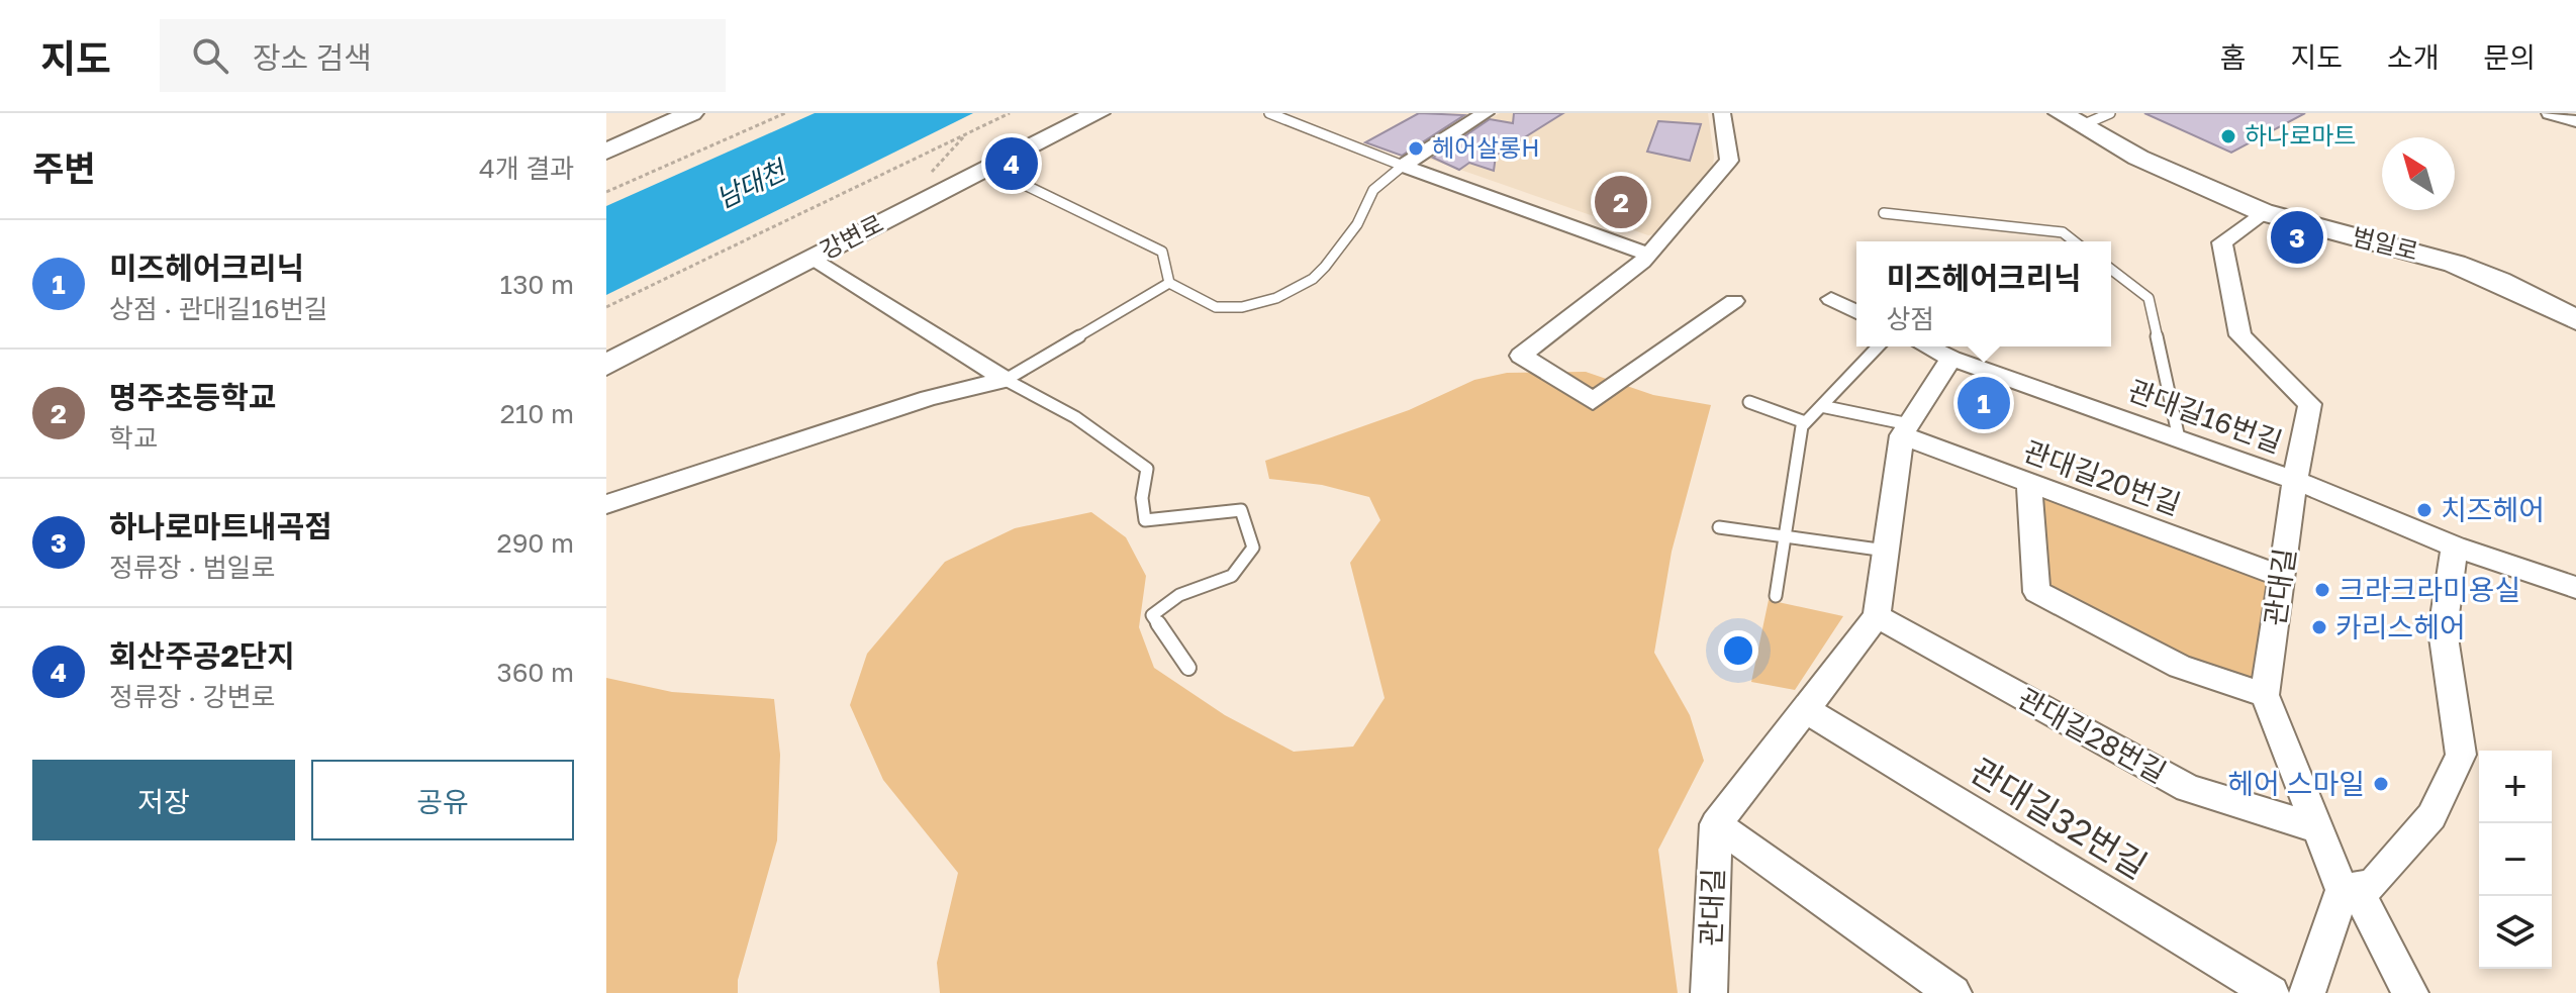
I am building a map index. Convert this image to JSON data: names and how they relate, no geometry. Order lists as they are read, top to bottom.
{
  "streets": {
    "street": [
      "강변로",
      "범일로",
      "관대길16번길",
      "관대길20번길",
      "관대길",
      "관대길28번길",
      "관대길32번길"
    ]
  },
  "crossings": [
    ["범일로", "관대길"],
    ["관대길16번길", "관대길"],
    ["관대길20번길", "관대길"],
    ["관대길", "관대길28번길"]
  ],
  "water": ["남대천"],
  "places": [
    "하나로마트",
    "헤어살롱H",
    "치즈헤어",
    "크라크라미용실",
    "카리스헤어",
    "헤어 스마일"
  ],
  "north": "top left",
  "page": {
    "header": "지도",
    "search": "장소 검색",
    "nav": [
      "홈",
      "지도",
      "소개",
      "문의"
    ],
    "heading": ["주변", "4개 결과"],
    "pins": [
      "4",
      "2",
      "3",
      "1"
    ],
    "list": [
      {
        "mark": "1",
        "name": "미즈헤어크리닉",
        "note": "상점 · 관대길16번길",
        "value": "130 m"
      },
      {
        "mark": "2",
        "name": "명주초등학교",
        "note": "학교",
        "value": "210 m"
      },
      {
        "mark": "3",
        "name": "하나로마트내곡점",
        "note": "정류장 · 범일로",
        "value": "290 m"
      },
      {
        "mark": "4",
        "name": "회산주공2단지",
        "note": "정류장 · 강변로",
        "value": "360 m"
      }
    ],
    "popup": ["미즈헤어크리닉", "상점"],
    "buttons": ["저장", "공유"],
    "map_buttons": ["+", "−"]
  }
}
